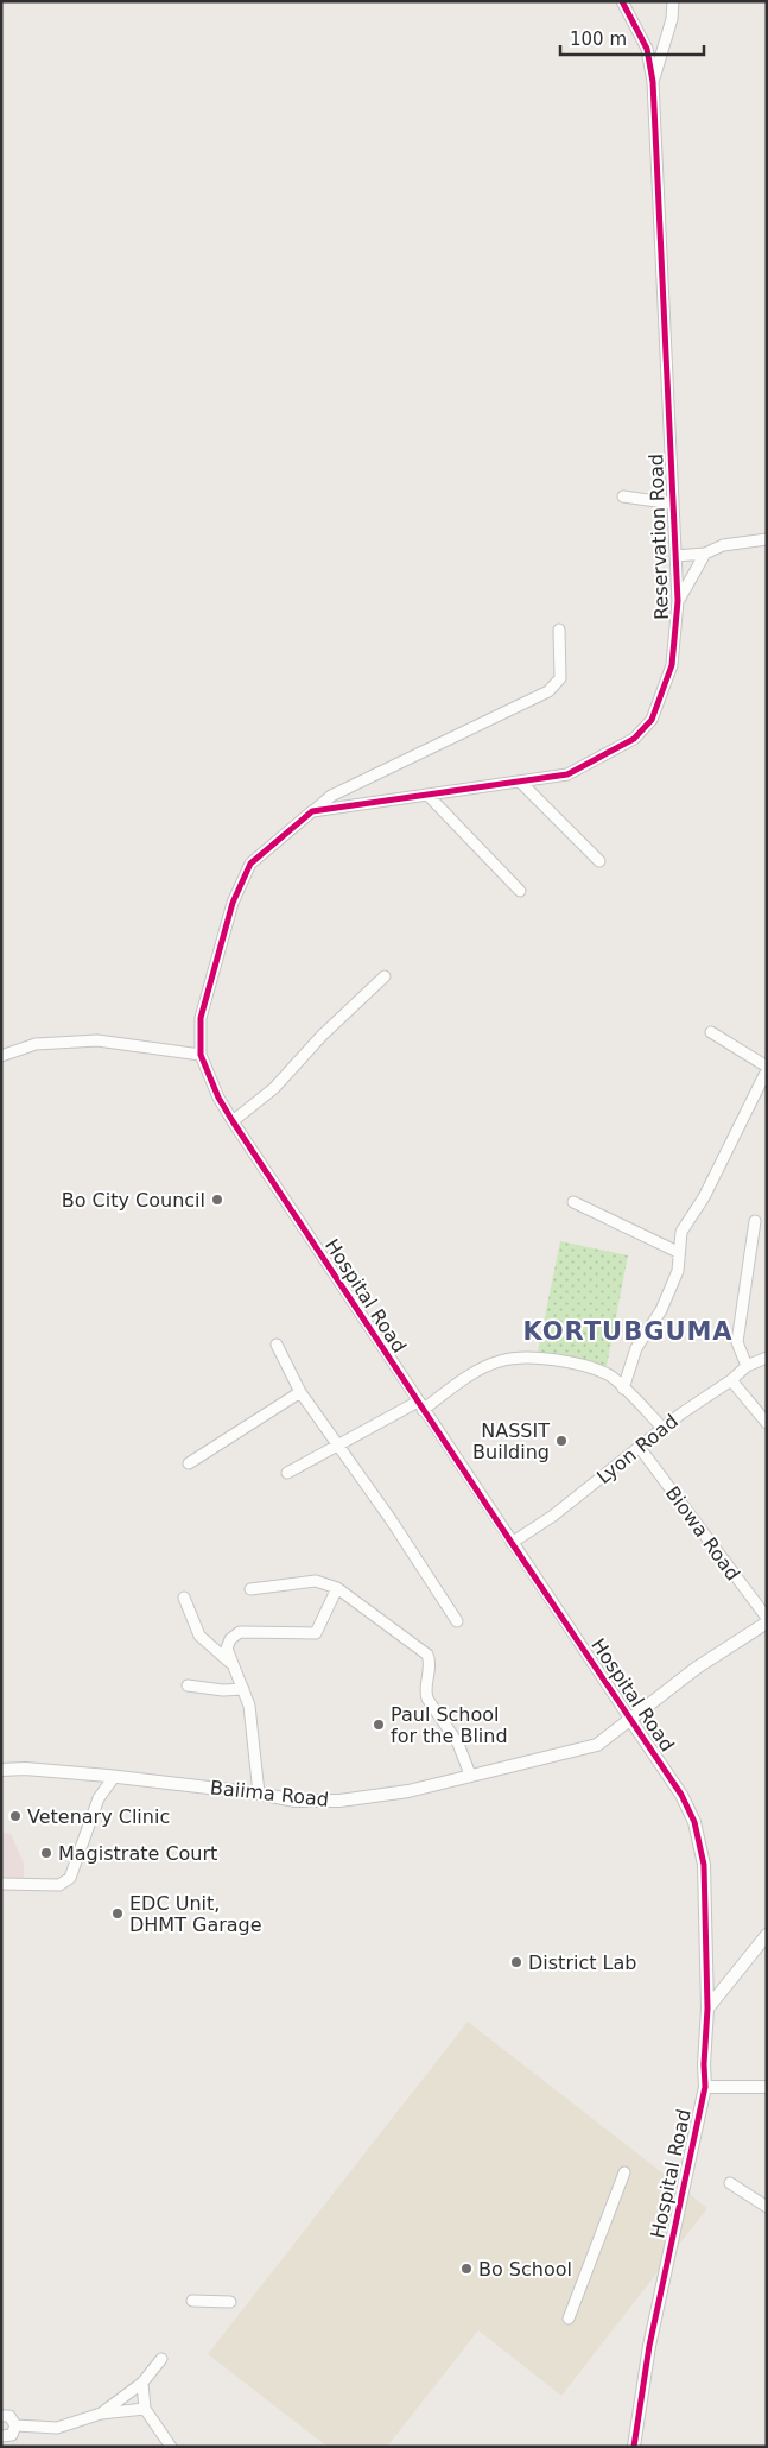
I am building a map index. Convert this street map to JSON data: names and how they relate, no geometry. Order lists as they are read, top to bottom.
{
  "streets": {
    "street": [
      "Reservation Road",
      "Hospital Road",
      "Lyon Road",
      "Biowa Road",
      "Baiima Road"
    ]
  },
  "crossings": [
    ["Hospital Road", "Lyon Road"],
    ["Hospital Road", "Baiima Road"],
    ["Lyon Road", "Biowa Road"],
    ["Biowa Road", "Baiima Road"]
  ],
  "districts": ["KORTUBGUMA"],
  "places": [
    "Bo City Council",
    "NASSIT Building",
    "Paul School for the Blind",
    "Vetenary Clinic",
    "Magistrate Court",
    "EDC Unit, DHMT Garage",
    "District Lab",
    "Bo School"
  ],
  "scale_bar": "100 m"
}
